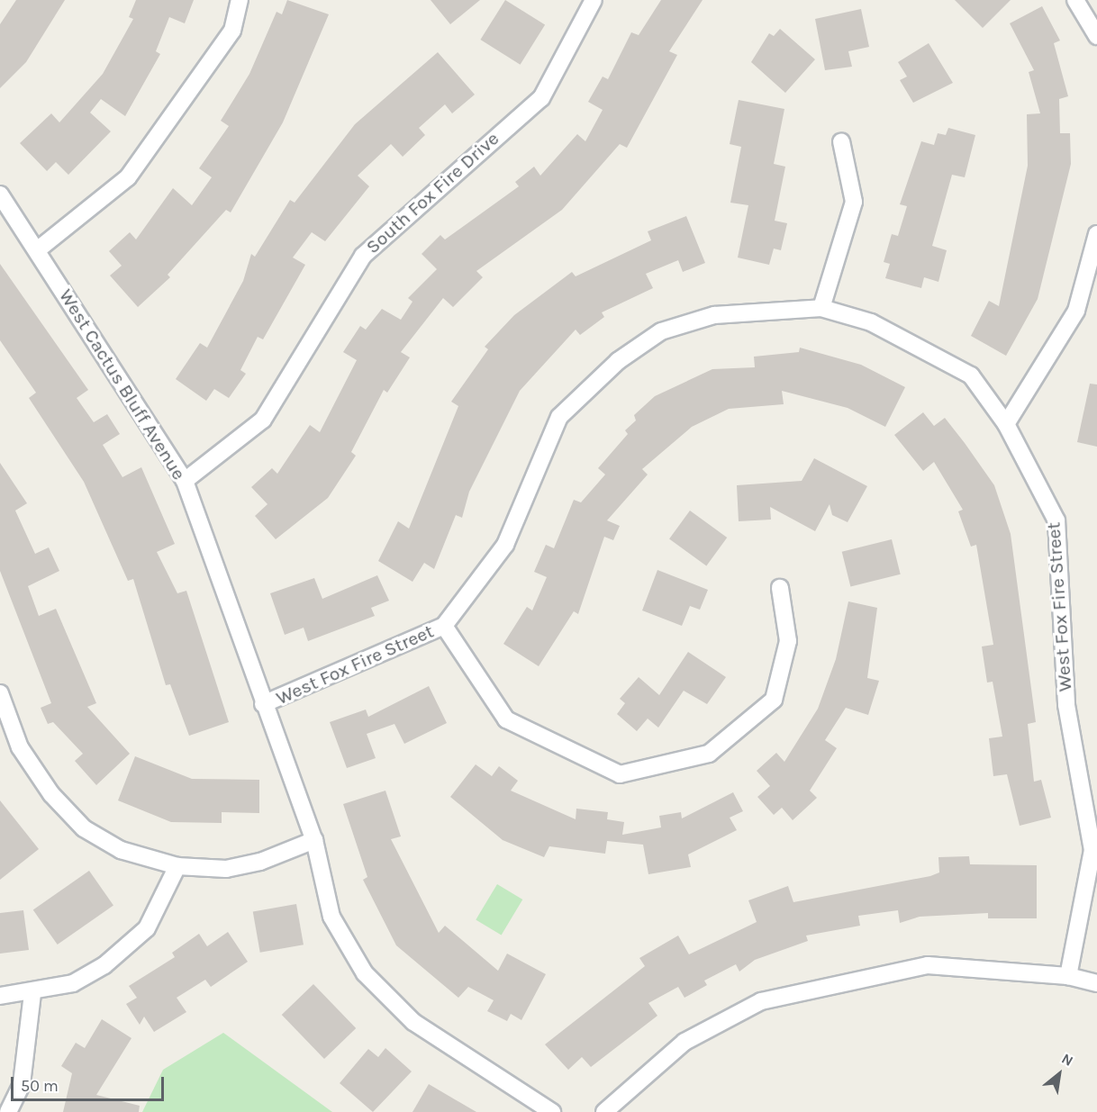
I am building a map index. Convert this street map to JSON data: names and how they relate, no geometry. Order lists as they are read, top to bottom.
{
  "streets": {
    "street": ["South Fox Fire Drive", "West Cactus Bluff Avenue", "West Fox Fire Street"]
  },
  "crossings": [
    ["South Fox Fire Drive", "West Cactus Bluff Avenue"],
    ["West Cactus Bluff Avenue", "West Fox Fire Street"]
  ],
  "scale_bar": "50 m",
  "north": "top right"
}
